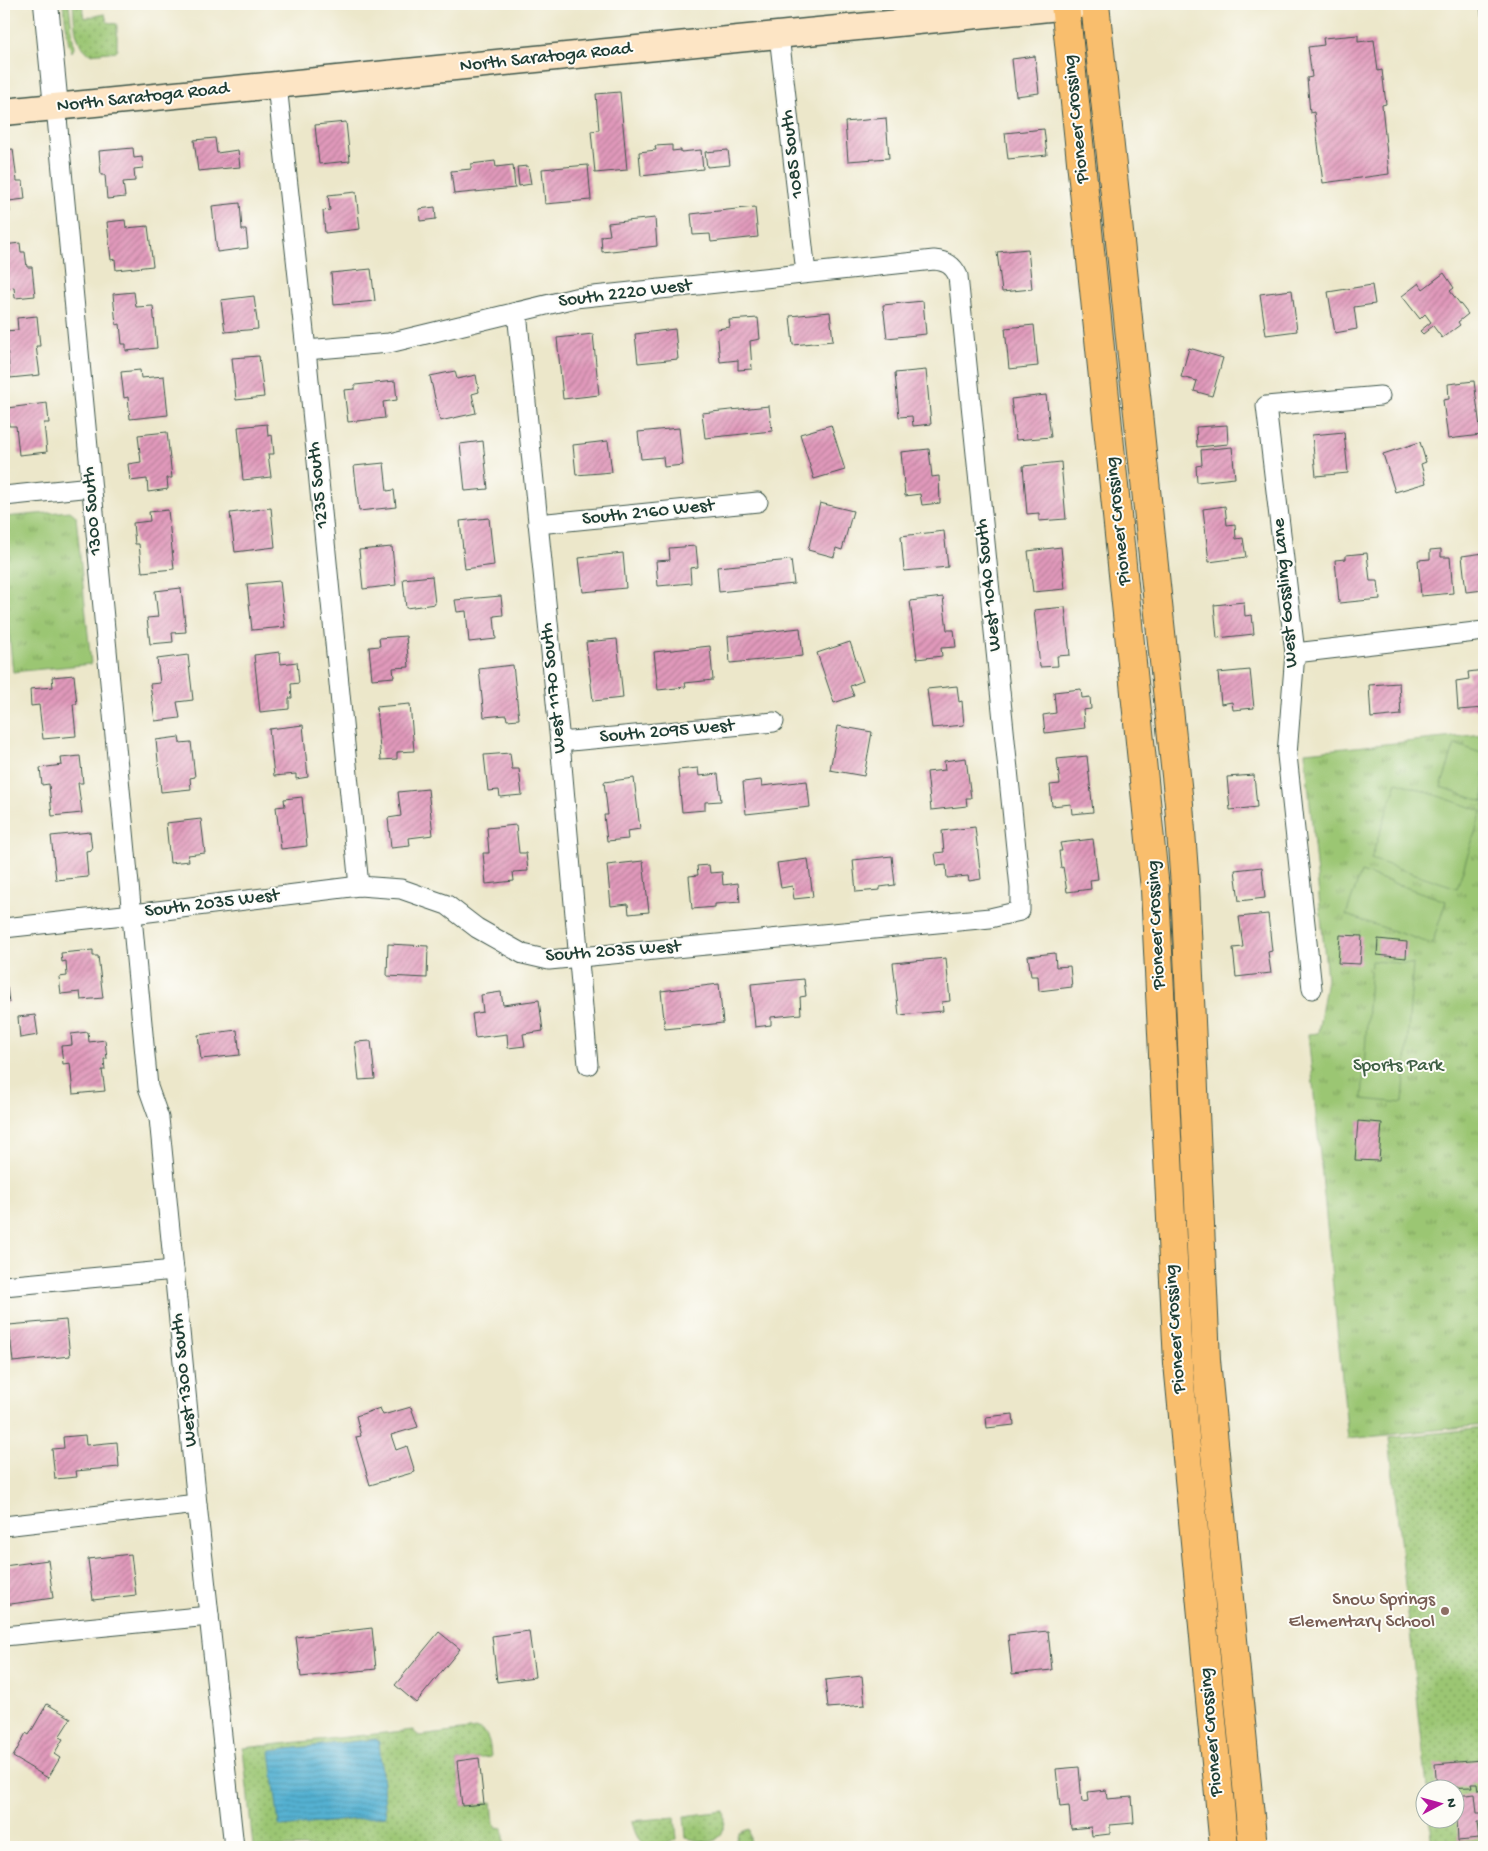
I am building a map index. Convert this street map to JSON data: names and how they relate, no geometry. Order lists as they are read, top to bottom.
{
  "streets": {
    "highway": ["Pioneer Crossing"],
    "main road": ["North Saratoga Road"],
    "street": [
      "1085 South",
      "South 2220 West",
      "1235 South",
      "1300 South",
      "South 2160 West",
      "West 1040 South",
      "West Gossling Lane",
      "West 1170 South",
      "South 2095 West",
      "South 2035 West",
      "West 1300 South"
    ]
  },
  "crossings": [
    ["North Saratoga Road", "Pioneer Crossing"],
    ["North Saratoga Road", "1085 South"],
    ["North Saratoga Road", "1235 South"],
    ["North Saratoga Road", "1300 South"],
    ["1085 South", "South 2220 West"],
    ["South 2220 West", "1235 South"],
    ["South 2220 West", "West 1040 South"],
    ["South 2220 West", "West 1170 South"],
    ["1235 South", "South 2035 West"],
    ["1300 South", "South 2035 West"],
    ["1300 South", "West 1300 South"],
    ["South 2160 West", "West 1170 South"],
    ["West 1040 South", "South 2035 West"],
    ["West 1170 South", "South 2095 West"],
    ["West 1170 South", "South 2035 West"],
    ["South 2035 West", "West 1300 South"]
  ],
  "parks": ["Sports Park"],
  "places": ["Snow Springs Elementary School"],
  "north": "right"
}
